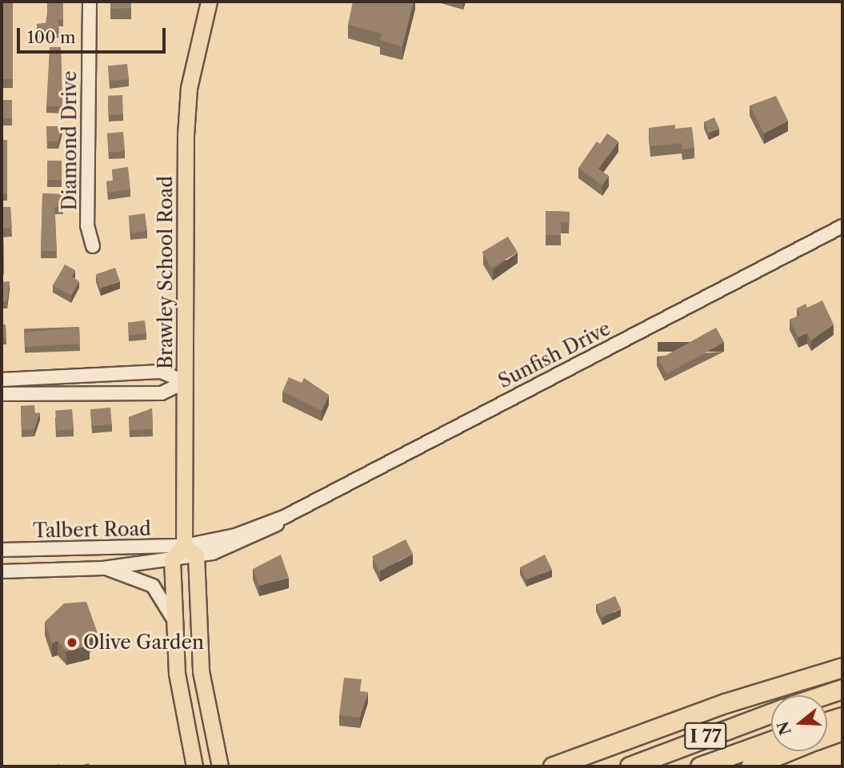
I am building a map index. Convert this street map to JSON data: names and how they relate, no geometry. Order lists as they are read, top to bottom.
{
  "streets": {
    "highway": ["I 77"],
    "main road": ["Brawley School Road"],
    "street": ["Diamond Drive", "Sunfish Drive", "Talbert Road"]
  },
  "crossings": [
    ["Brawley School Road", "Sunfish Drive"],
    ["Brawley School Road", "Talbert Road"],
    ["Sunfish Drive", "Talbert Road"]
  ],
  "places": ["Olive Garden"],
  "scale_bar": "100 m",
  "north": "left"
}
